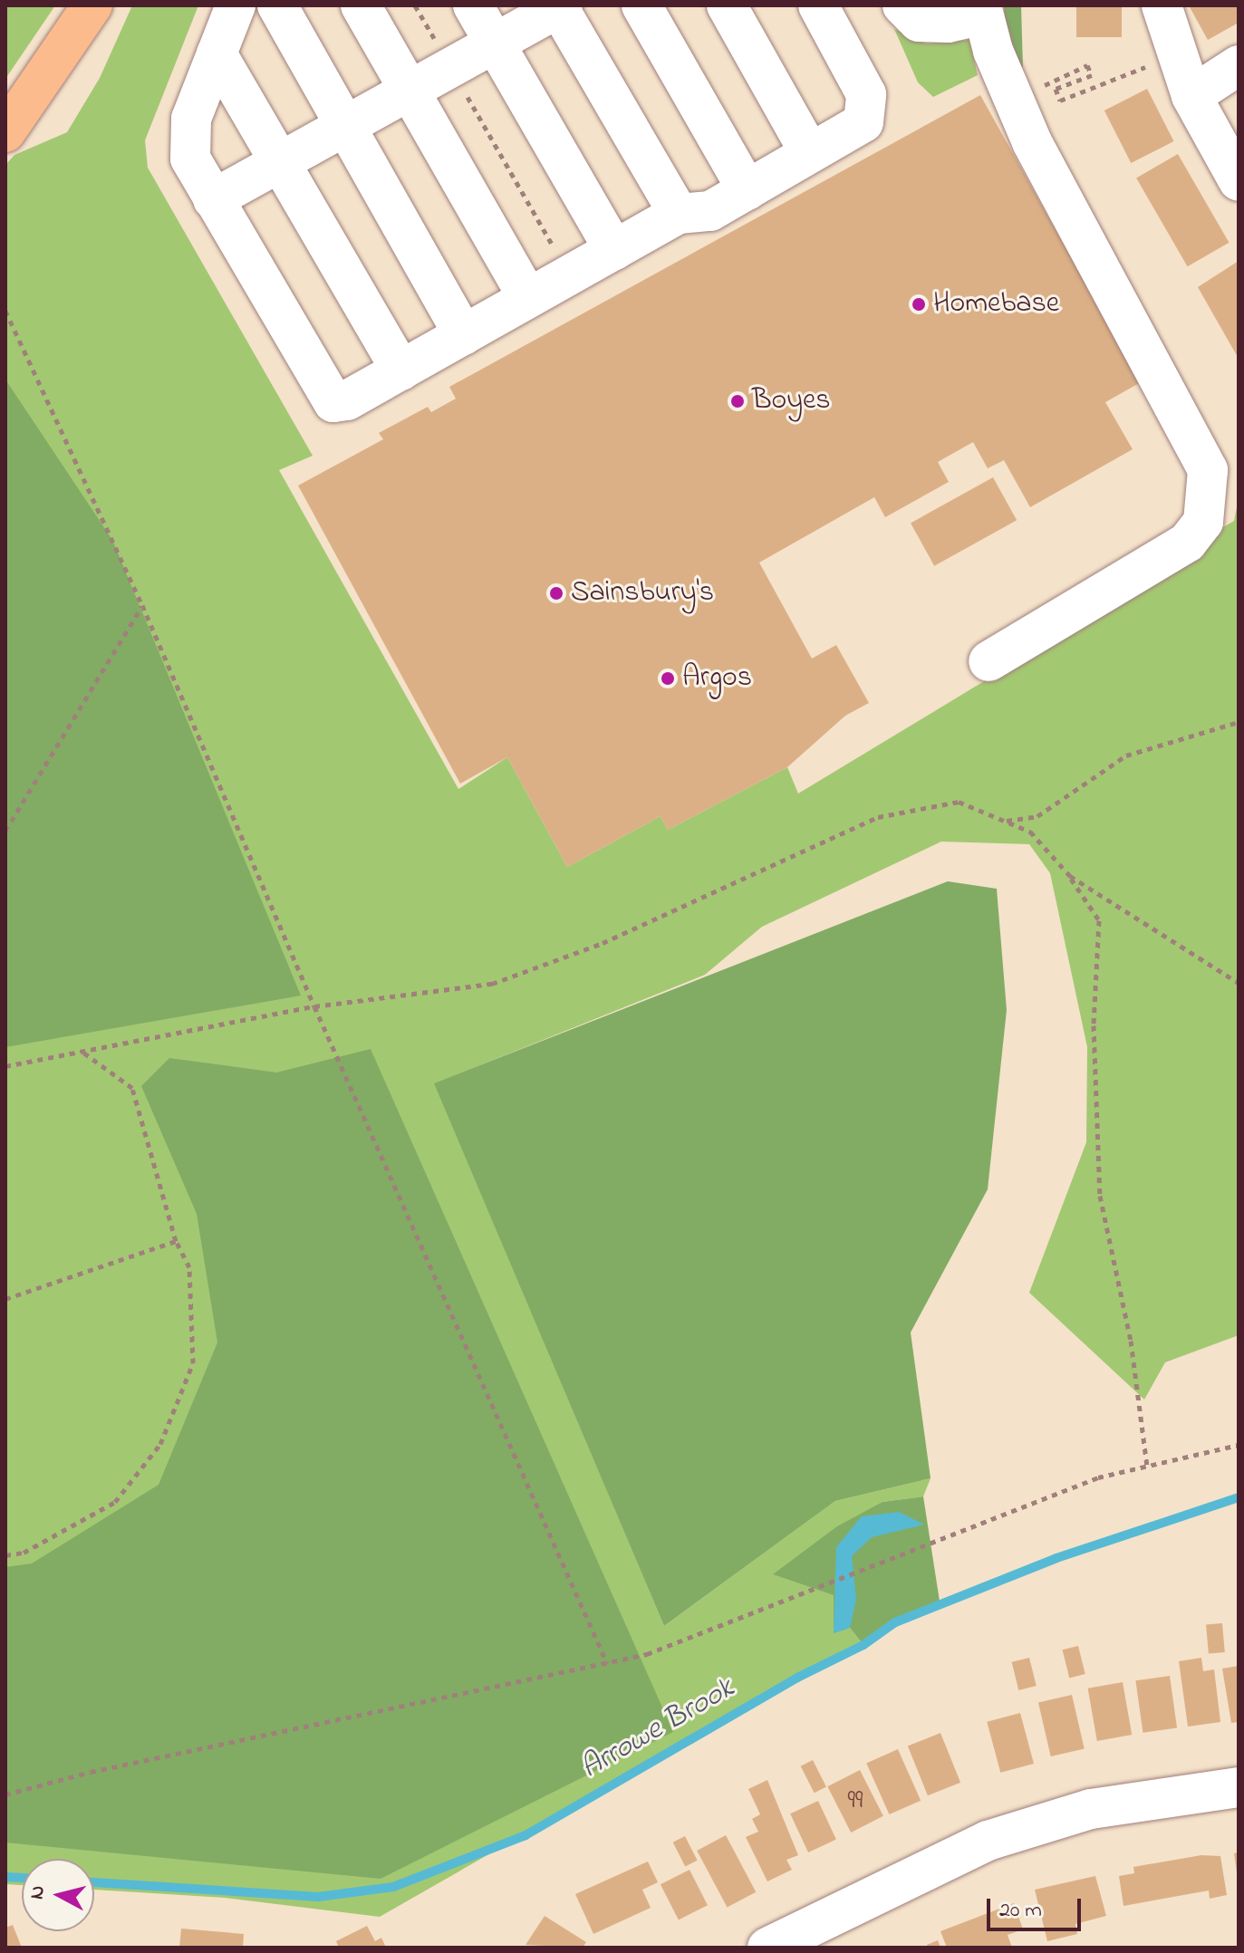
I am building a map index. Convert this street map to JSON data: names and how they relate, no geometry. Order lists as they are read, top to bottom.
{
  "water": ["Arrowe Brook"],
  "places": [
    "Homebase",
    "Boyes",
    "Sainsbury's",
    "Argos"
  ],
  "house_numbers": ["99"],
  "scale_bar": "20 m",
  "north": "left"
}
